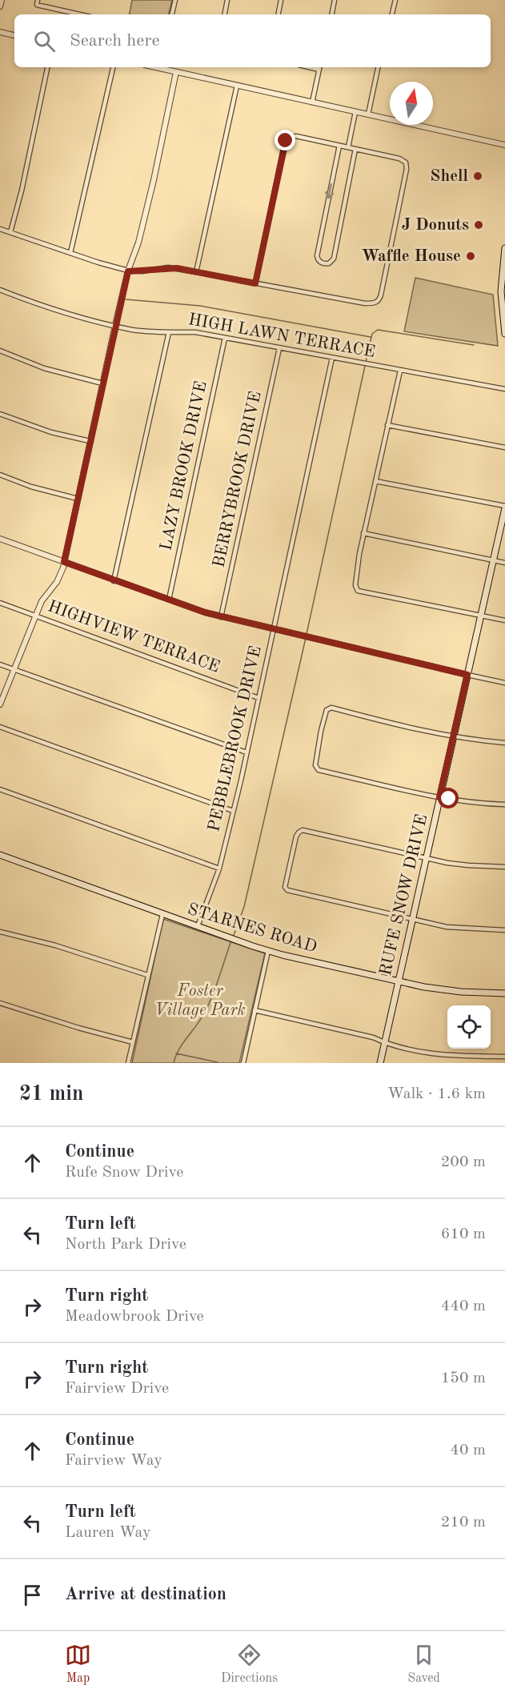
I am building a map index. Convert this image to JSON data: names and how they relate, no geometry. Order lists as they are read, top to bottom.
{
  "streets": {
    "main road": ["RUFE SNOW DRIVE", "STARNES ROAD"],
    "street": [
      "HIGH LAWN TERRACE",
      "LAZY BROOK DRIVE",
      "BERRYBROOK DRIVE",
      "HIGHVIEW TERRACE",
      "PEBBLEBROOK DRIVE"
    ]
  },
  "crossings": [
    ["HIGH LAWN TERRACE", "LAZY BROOK DRIVE"],
    ["HIGH LAWN TERRACE", "BERRYBROOK DRIVE"],
    ["HIGH LAWN TERRACE", "PEBBLEBROOK DRIVE"],
    ["HIGHVIEW TERRACE", "PEBBLEBROOK DRIVE"],
    ["PEBBLEBROOK DRIVE", "STARNES ROAD"],
    ["RUFE SNOW DRIVE", "STARNES ROAD"]
  ],
  "parks": ["Foster Village Park"],
  "places": ["Shell", "J Donuts", "Waffle House"],
  "north": "top",
  "page": {
    "search": "Search here",
    "heading": ["21 min", "Walk · 1.6 km"],
    "list": [
      ["Continue", "Rufe Snow Drive", "200 m"],
      ["Turn left", "North Park Drive", "610 m"],
      ["Turn right", "Meadowbrook Drive", "440 m"],
      ["Turn right", "Fairview Drive", "150 m"],
      ["Continue", "Fairview Way", "40 m"],
      ["Turn left", "Lauren Way", "210 m"],
      "Arrive at destination"
    ],
    "nav": ["Map", "Directions", "Saved"]
  }
}
